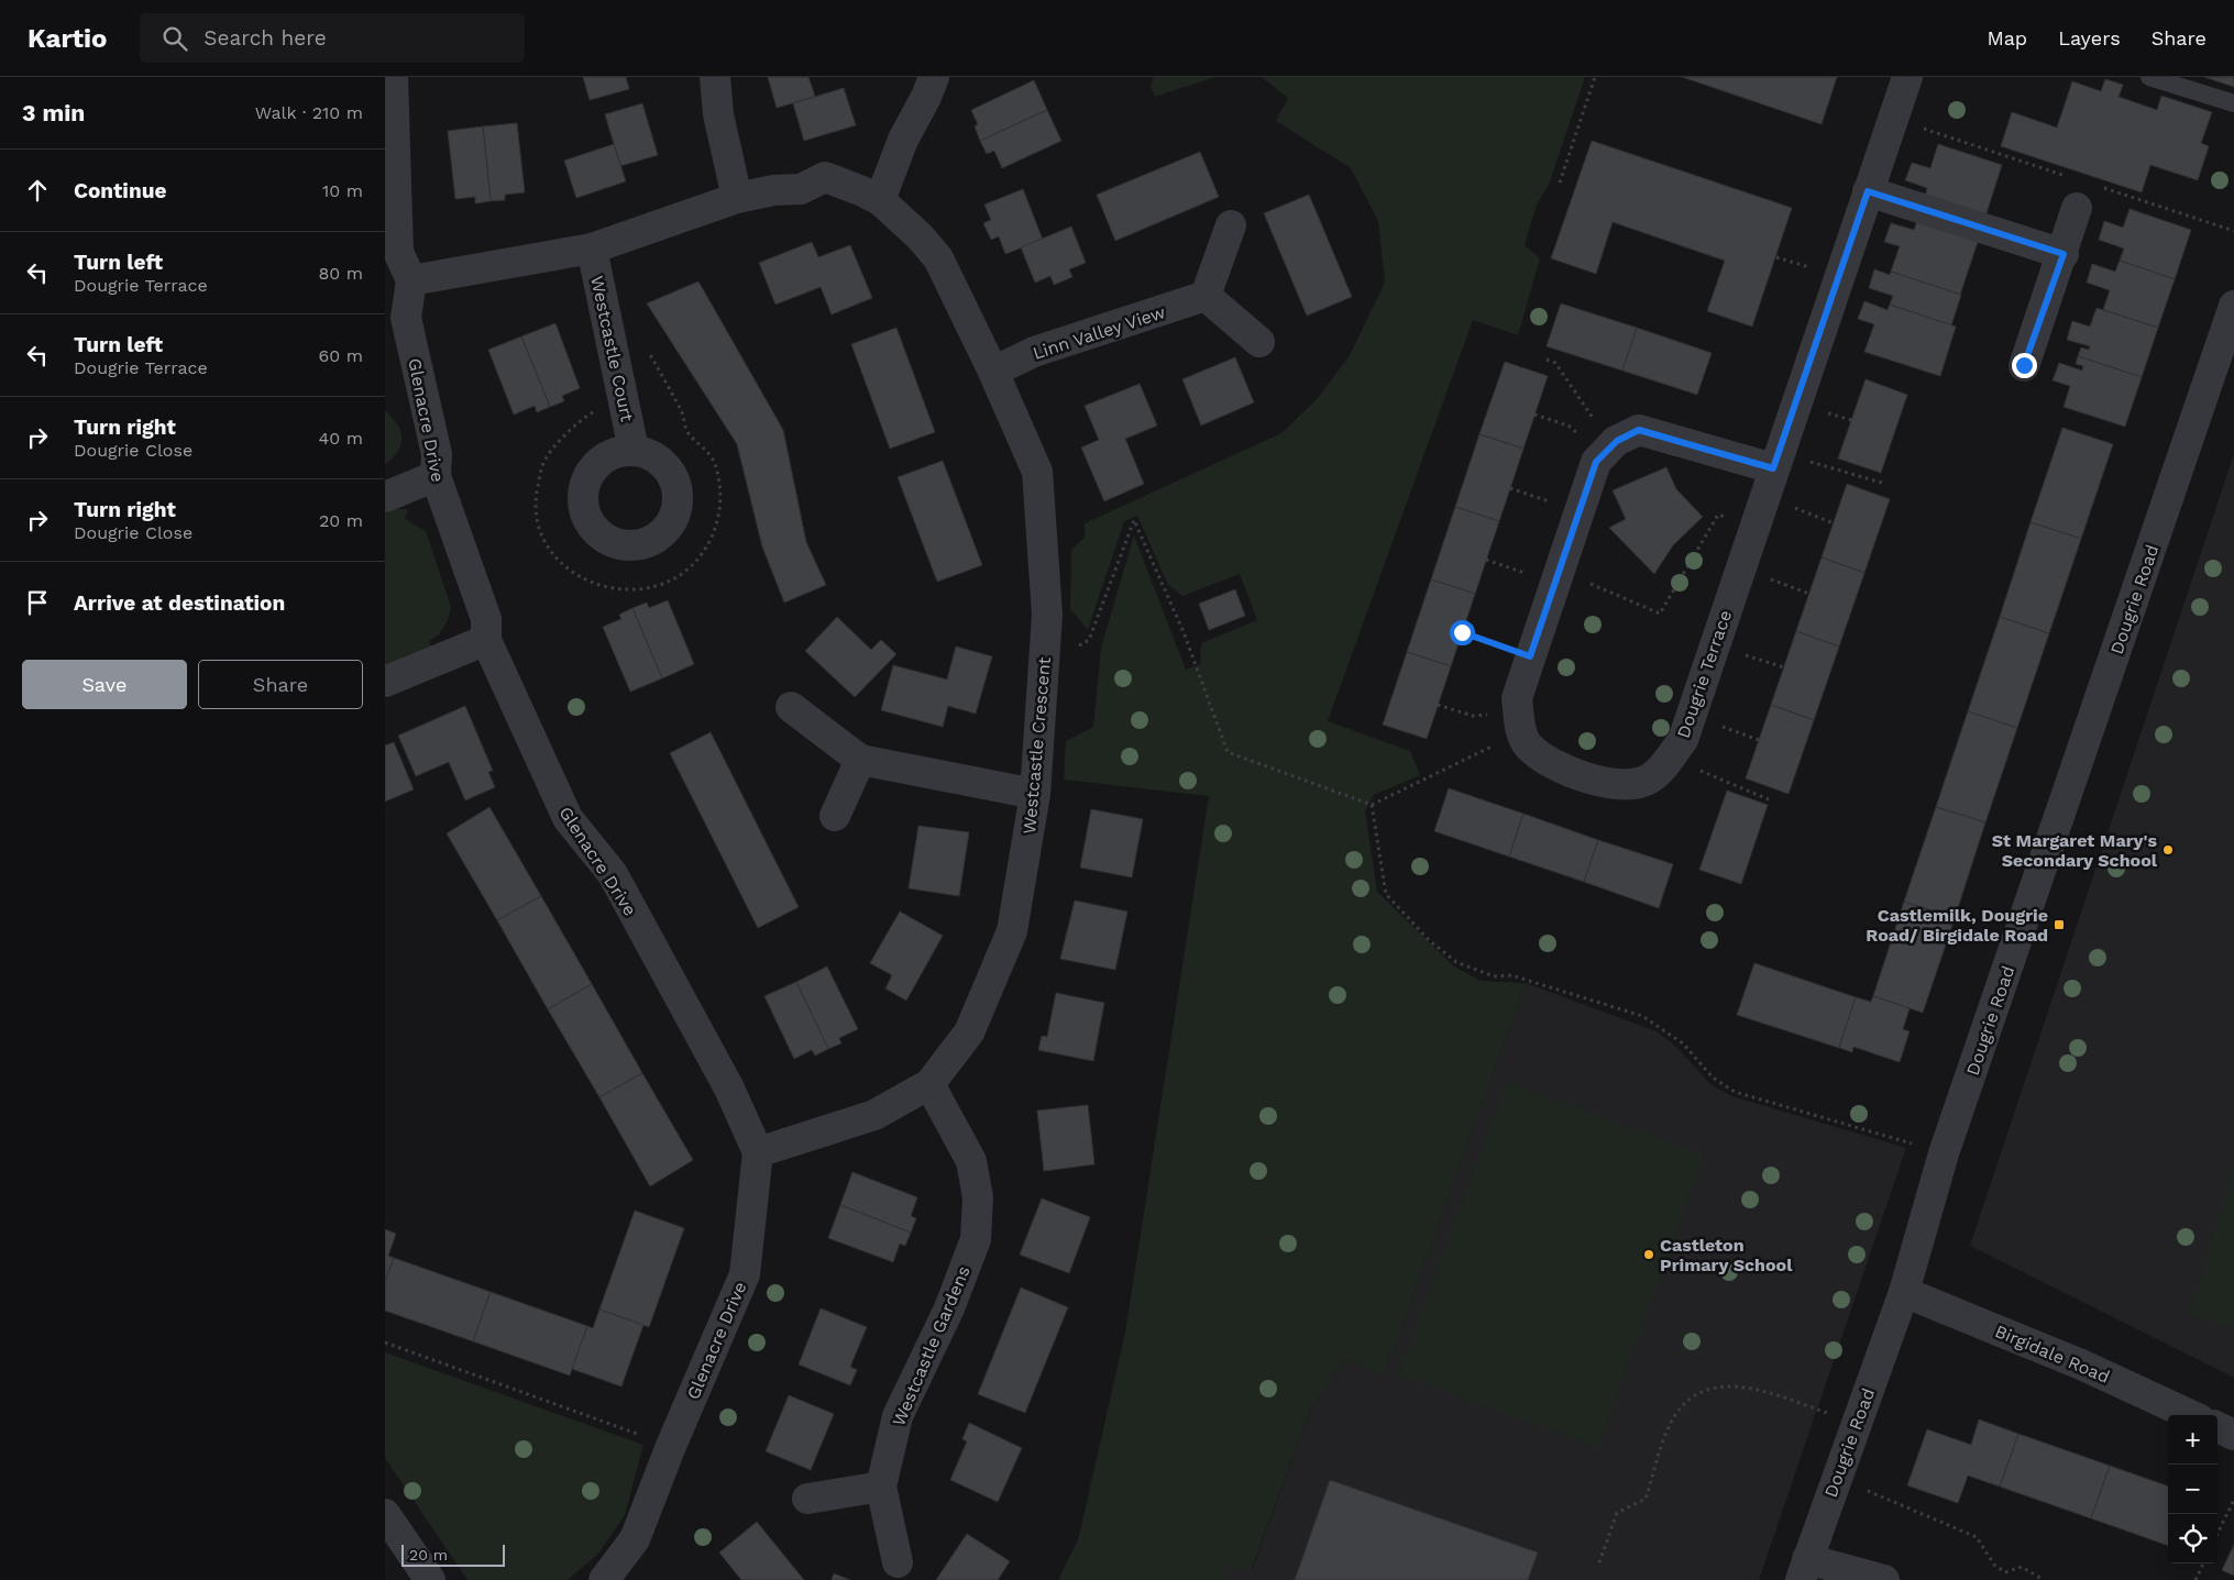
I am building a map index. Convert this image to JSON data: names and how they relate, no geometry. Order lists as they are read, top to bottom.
{
  "streets": {
    "street": [
      "Linn Valley View",
      "Westcastle Court",
      "Glenacre Drive",
      "Dougrie Road",
      "Dougrie Terrace",
      "Westcastle Crescent",
      "Westcastle Gardens",
      "Birgidale Road"
    ]
  },
  "crossings": [
    ["Linn Valley View", "Westcastle Crescent"],
    ["Westcastle Court", "Westcastle Crescent"],
    ["Glenacre Drive", "Westcastle Crescent"],
    ["Dougrie Road", "Birgidale Road"],
    ["Westcastle Crescent", "Westcastle Gardens"]
  ],
  "places": {
    "other": ["St Margaret Mary's Secondary School", "Castleton Primary School"],
    "transit": ["Castlemilk, Dougrie Road/ Birgidale Road"]
  },
  "scale_bar": "20 m",
  "page": {
    "header": "Kartio",
    "search": "Search here",
    "nav": ["Map", "Layers", "Share"],
    "heading": ["3 min", "Walk · 210 m"],
    "list": [
      ["Continue", "10 m"],
      ["Turn left", "Dougrie Terrace", "80 m"],
      ["Turn left", "Dougrie Terrace", "60 m"],
      ["Turn right", "Dougrie Close", "40 m"],
      ["Turn right", "Dougrie Close", "20 m"],
      "Arrive at destination"
    ],
    "buttons": ["Save", "Share"],
    "map_buttons": ["+", "−"],
    "scale": "20 m"
  }
}
